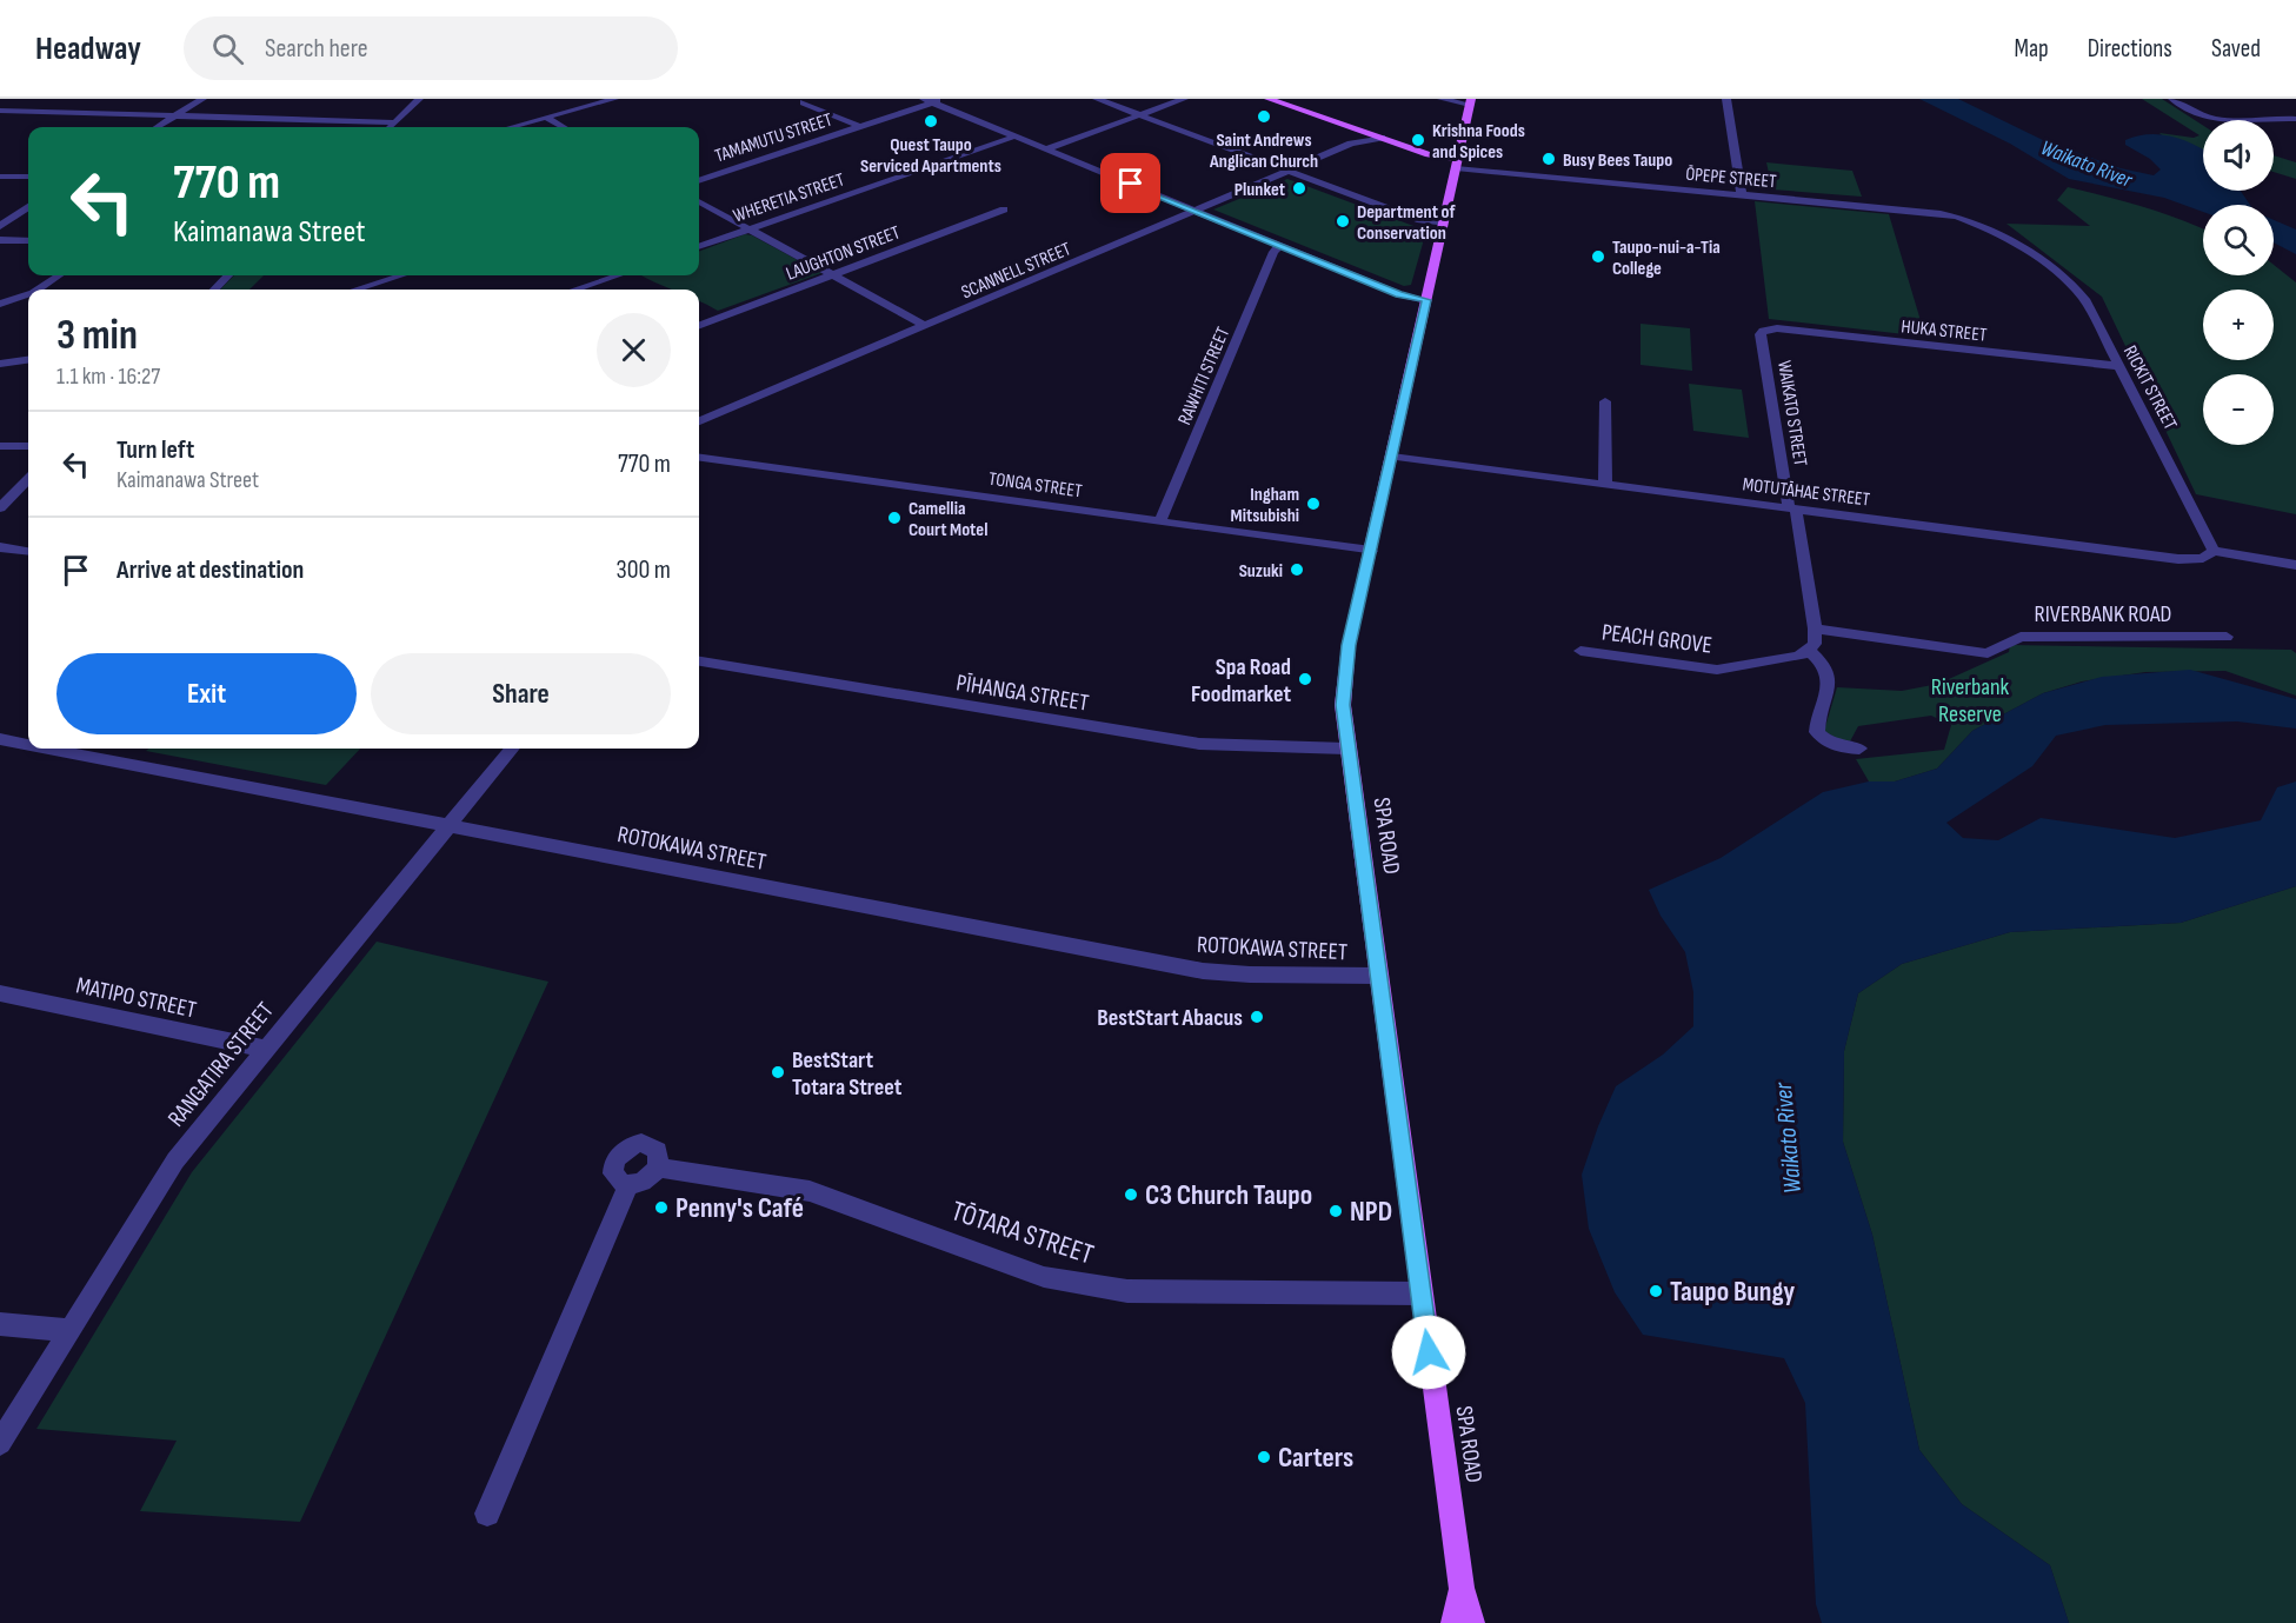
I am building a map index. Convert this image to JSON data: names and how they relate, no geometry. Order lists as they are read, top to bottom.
{
  "streets": {
    "main road": ["SPA ROAD"],
    "street": [
      "TAMAMUTU STREET",
      "ŌPEPE STREET",
      "WHERETIA STREET",
      "LAUGHTON STREET",
      "SCANNELL STREET",
      "HUKA STREET",
      "RAWHITI STREET",
      "RICKIT STREET",
      "WAIKATO STREET",
      "TONGA STREET",
      "MOTUTĀHAE STREET",
      "RIVERBANK ROAD",
      "PEACH GROVE",
      "PĪHANGA STREET",
      "ROTOKAWA STREET",
      "MATIPO STREET",
      "RANGATIRA STREET",
      "TŌTARA STREET"
    ]
  },
  "crossings": [
    ["ŌPEPE STREET", "RICKIT STREET"],
    ["ŌPEPE STREET", "SPA ROAD"],
    ["HUKA STREET", "RICKIT STREET"],
    ["HUKA STREET", "WAIKATO STREET"],
    ["RAWHITI STREET", "TONGA STREET"],
    ["RICKIT STREET", "MOTUTĀHAE STREET"],
    ["WAIKATO STREET", "MOTUTĀHAE STREET"],
    ["WAIKATO STREET", "RIVERBANK ROAD"],
    ["WAIKATO STREET", "PEACH GROVE"],
    ["TONGA STREET", "SPA ROAD"],
    ["MOTUTĀHAE STREET", "SPA ROAD"],
    ["PĪHANGA STREET", "SPA ROAD"],
    ["SPA ROAD", "ROTOKAWA STREET"],
    ["SPA ROAD", "TŌTARA STREET"],
    ["ROTOKAWA STREET", "RANGATIRA STREET"],
    ["MATIPO STREET", "RANGATIRA STREET"]
  ],
  "water": ["Waikato River"],
  "parks": ["Riverbank Reserve"],
  "places": [
    "Saint Andrews Anglican Church",
    "Quest Taupo Serviced Apartments",
    "Krishna Foods and Spices",
    "Busy Bees Taupo",
    "Plunket",
    "Department of Conservation",
    "Taupo-nui-a-Tia College",
    "Ingham Mitsubishi",
    "Camellia Court Motel",
    "Suzuki",
    "Spa Road Foodmarket",
    "BestStart Abacus",
    "BestStart Totara Street",
    "C3 Church Taupo",
    "Penny's Café",
    "NPD",
    "Taupo Bungy",
    "Carters"
  ],
  "page": {
    "header": "Headway",
    "search": "Search here",
    "nav": ["Map", "Directions", "Saved"],
    "map_buttons": ["+", "−"],
    "turn": ["770 m", "Kaimanawa Street"],
    "heading": ["3 min", "1.1 km · 16:27"],
    "list": [
      {
        "name": "Turn left",
        "note": "Kaimanawa Street",
        "value": "770 m"
      },
      {
        "name": "Arrive at destination",
        "value": "300 m"
      }
    ],
    "buttons": ["Exit", "Share"]
  }
}
